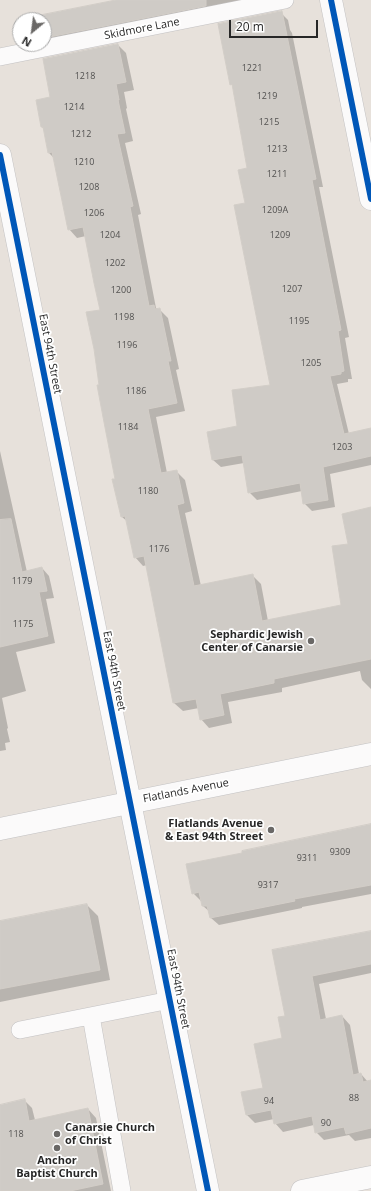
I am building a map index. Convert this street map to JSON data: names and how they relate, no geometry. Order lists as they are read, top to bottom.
{
  "streets": {
    "street": ["East 94th Street", "Flatlands Avenue"],
    "lane": ["Skidmore Lane"]
  },
  "crossings": [
    ["East 94th Street", "Flatlands Avenue"]
  ],
  "places": [
    "Sephardic Jewish Center of Canarsie",
    "Flatlands Avenue & East 94th Street",
    "Canarsie Church of Christ",
    "Anchor Baptist Church"
  ],
  "house_numbers": [
    "1221",
    "1218",
    "1219",
    "1214",
    "1215",
    "1212",
    "1213",
    "1210",
    "1211",
    "1208",
    "1209A",
    "1206",
    "1204",
    "1209",
    "1202",
    "1207",
    "1200",
    "1198",
    "1195",
    "1196",
    "1205",
    "1186",
    "1184",
    "1203",
    "1180",
    "1176",
    "1179",
    "1175",
    "9309",
    "9311",
    "9317",
    "88",
    "94",
    "90",
    "118"
  ],
  "scale_bar": "20 m",
  "north": "bottom left"
}
